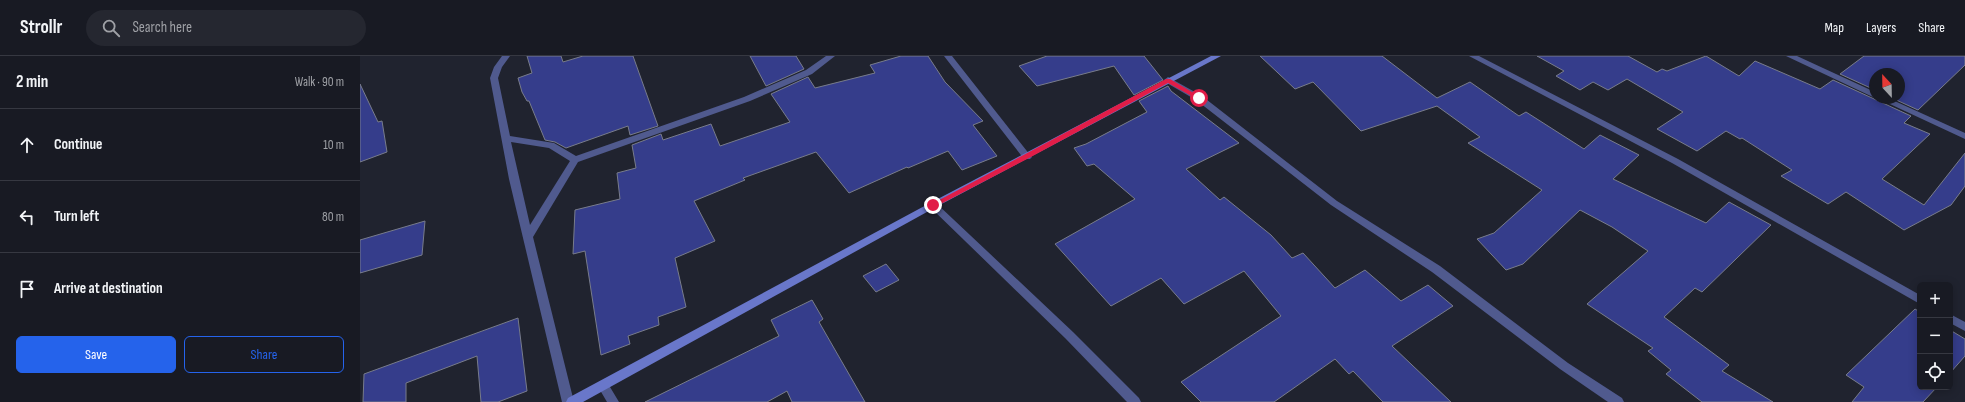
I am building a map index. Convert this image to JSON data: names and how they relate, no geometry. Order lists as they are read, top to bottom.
{
  "north": "top",
  "page": {
    "header": "Strollr",
    "search": "Search here",
    "nav": ["Map", "Layers", "Share"],
    "heading": ["2 min", "Walk · 90 m"],
    "list": [
      ["Continue", "10 m"],
      ["Turn left", "80 m"],
      "Arrive at destination"
    ],
    "map_buttons": ["+", "−"],
    "buttons": ["Save", "Share"]
  }
}
